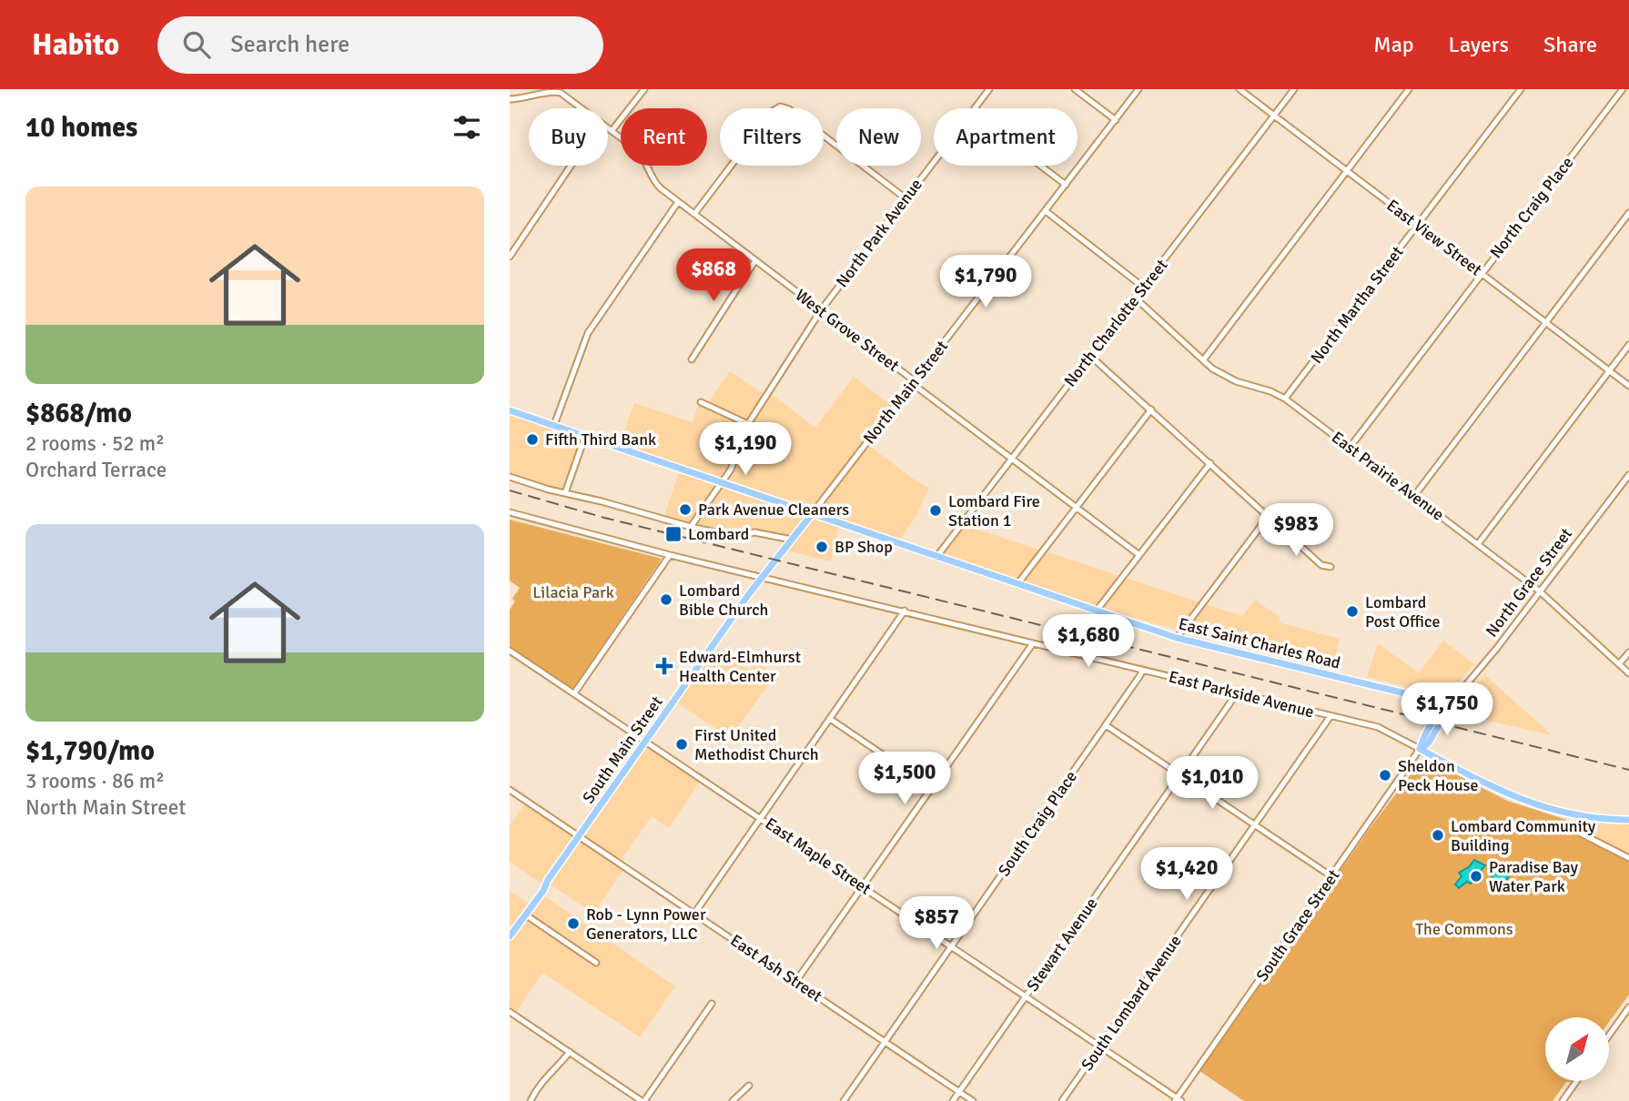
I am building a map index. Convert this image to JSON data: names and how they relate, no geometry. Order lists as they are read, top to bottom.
{
  "streets": {
    "main road": ["North Grace Street", "East Saint Charles Road", "South Main Street"],
    "street": [
      "North Craig Place",
      "North Park Avenue",
      "East View Street",
      "North Martha Street",
      "North Charlotte Street",
      "West Grove Street",
      "North Main Street",
      "East Prairie Avenue",
      "East Parkside Avenue",
      "South Craig Place",
      "East Maple Street",
      "South Grace Street",
      "Stewart Avenue",
      "East Ash Street",
      "South Lombard Avenue"
    ]
  },
  "crossings": [
    ["North Craig Place", "East View Street"],
    ["North Craig Place", "East Prairie Avenue"],
    ["North Park Avenue", "West Grove Street"],
    ["North Park Avenue", "East Saint Charles Road"],
    ["East View Street", "North Martha Street"],
    ["East View Street", "North Charlotte Street"],
    ["North Martha Street", "East Prairie Avenue"],
    ["North Charlotte Street", "West Grove Street"],
    ["North Charlotte Street", "East Prairie Avenue"],
    ["North Charlotte Street", "East Saint Charles Road"],
    ["West Grove Street", "North Main Street"],
    ["North Main Street", "East Saint Charles Road"],
    ["North Main Street", "South Main Street"],
    ["East Prairie Avenue", "North Grace Street"],
    ["North Grace Street", "East Saint Charles Road"],
    ["North Grace Street", "East Parkside Avenue"],
    ["North Grace Street", "South Grace Street"],
    ["East Saint Charles Road", "South Main Street"],
    ["East Parkside Avenue", "South Main Street"],
    ["East Parkside Avenue", "South Craig Place"],
    ["East Parkside Avenue", "South Grace Street"],
    ["East Parkside Avenue", "Stewart Avenue"],
    ["East Parkside Avenue", "South Lombard Avenue"],
    ["South Main Street", "East Maple Street"],
    ["South Main Street", "East Ash Street"],
    ["South Craig Place", "East Maple Street"],
    ["South Craig Place", "East Ash Street"],
    ["East Maple Street", "South Grace Street"],
    ["East Maple Street", "Stewart Avenue"],
    ["East Maple Street", "South Lombard Avenue"],
    ["Stewart Avenue", "East Ash Street"]
  ],
  "parks": ["Lilacia Park", "The Commons"],
  "places": {
    "other": [
      "Fifth Third Bank",
      "Park Avenue Cleaners",
      "Lombard Fire Station 1",
      "BP Shop",
      "Lombard Bible Church",
      "Lombard Post Office",
      "First United Methodist Church",
      "Sheldon Peck House",
      "Lombard Community Building",
      "Paradise Bay Water Park",
      "Rob - Lynn Power Generators, LLC"
    ],
    "transit": ["Lombard"],
    "health": ["Edward-Elmhurst Health Center"]
  },
  "north": "top right",
  "page": {
    "header": "Habito",
    "search": "Search here",
    "nav": ["Map", "Layers", "Share"],
    "heading": "10 homes",
    "chip": [
      "Buy",
      "Rent",
      "Filters",
      "New",
      "Apartment"
    ],
    "list": [
      {
        "name": "$868/mo",
        "note": "2 rooms · 52 m² · Orchard Terrace"
      },
      {
        "name": "$1,790/mo",
        "note": "3 rooms · 86 m² · North Main Street"
      }
    ],
    "price": [
      "$868",
      "$1,790",
      "$1,190",
      "$983",
      "$1,680",
      "$1,750",
      "$1,500",
      "$1,010",
      "$1,420",
      "$857"
    ]
  }
}
